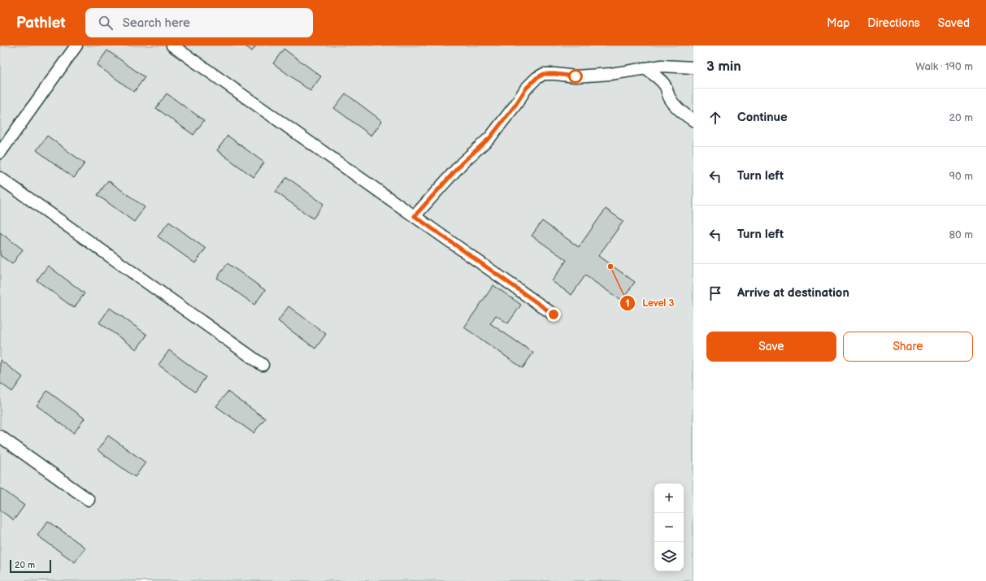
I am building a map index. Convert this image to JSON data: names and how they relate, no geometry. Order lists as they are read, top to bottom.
{
  "places": ["Level 3"],
  "scale_bar": "20 m",
  "page": {
    "header": "Pathlet",
    "search": "Search here",
    "nav": ["Map", "Directions", "Saved"],
    "heading": ["3 min", "Walk · 190 m"],
    "list": [
      ["Continue", "20 m"],
      ["Turn left", "90 m"],
      ["Turn left", "80 m"],
      "Arrive at destination"
    ],
    "buttons": ["Save", "Share"],
    "map_buttons": ["+", "−"],
    "scale": "20 m"
  }
}
